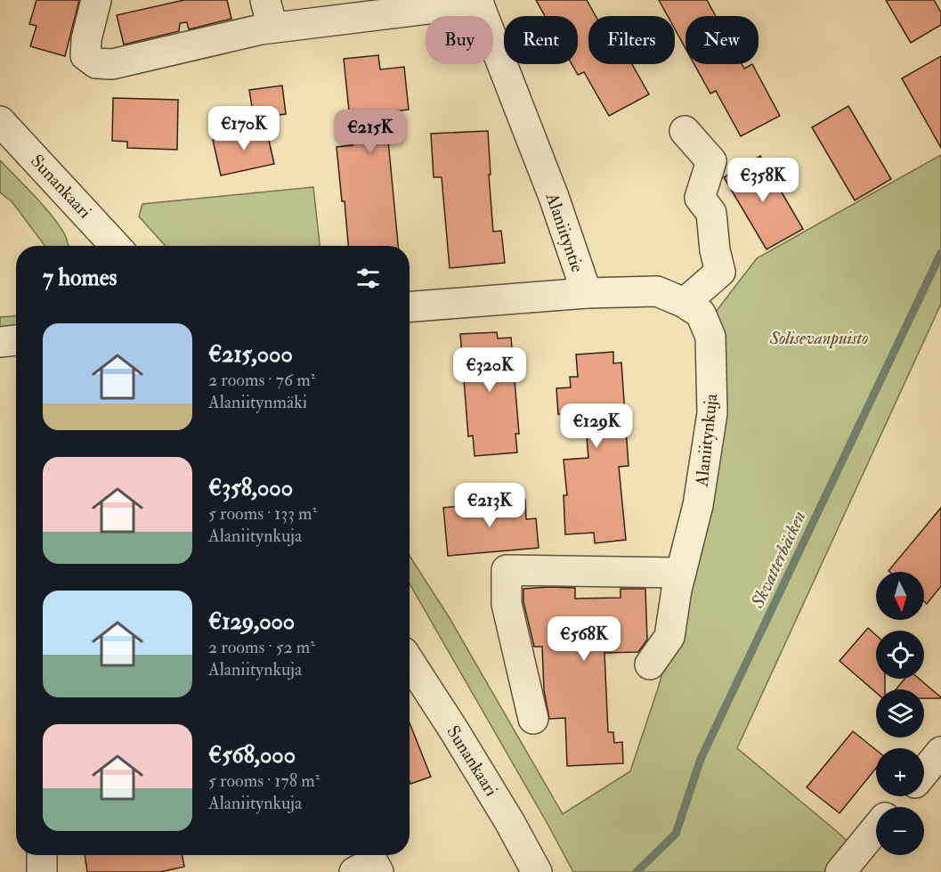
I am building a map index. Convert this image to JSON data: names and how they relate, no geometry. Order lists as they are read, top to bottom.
{
  "streets": {
    "street": ["Sunankaari", "Alaniityntie", "Alaniitynkuja"]
  },
  "crossings": [
    ["Alaniityntie", "Alaniitynkuja"]
  ],
  "water": ["Skvatterbäcken"],
  "parks": ["Solisevanpuisto"],
  "north": "bottom",
  "page": {
    "chip": [
      "Buy",
      "Rent",
      "Filters",
      "New"
    ],
    "price": [
      "€170K",
      "€215K",
      "€358K",
      "€320K",
      "€129K",
      "€213K",
      "€568K"
    ],
    "heading": "7 homes",
    "list": [
      {
        "name": "€215,000",
        "note": "2 rooms · 76 m² · Alaniitynmäki"
      },
      {
        "name": "€358,000",
        "note": "5 rooms · 133 m² · Alaniitynkuja"
      },
      {
        "name": "€129,000",
        "note": "2 rooms · 52 m² · Alaniitynkuja"
      },
      {
        "name": "€568,000",
        "note": "5 rooms · 178 m² · Alaniitynkuja"
      }
    ],
    "map_buttons": ["+", "−"]
  }
}
